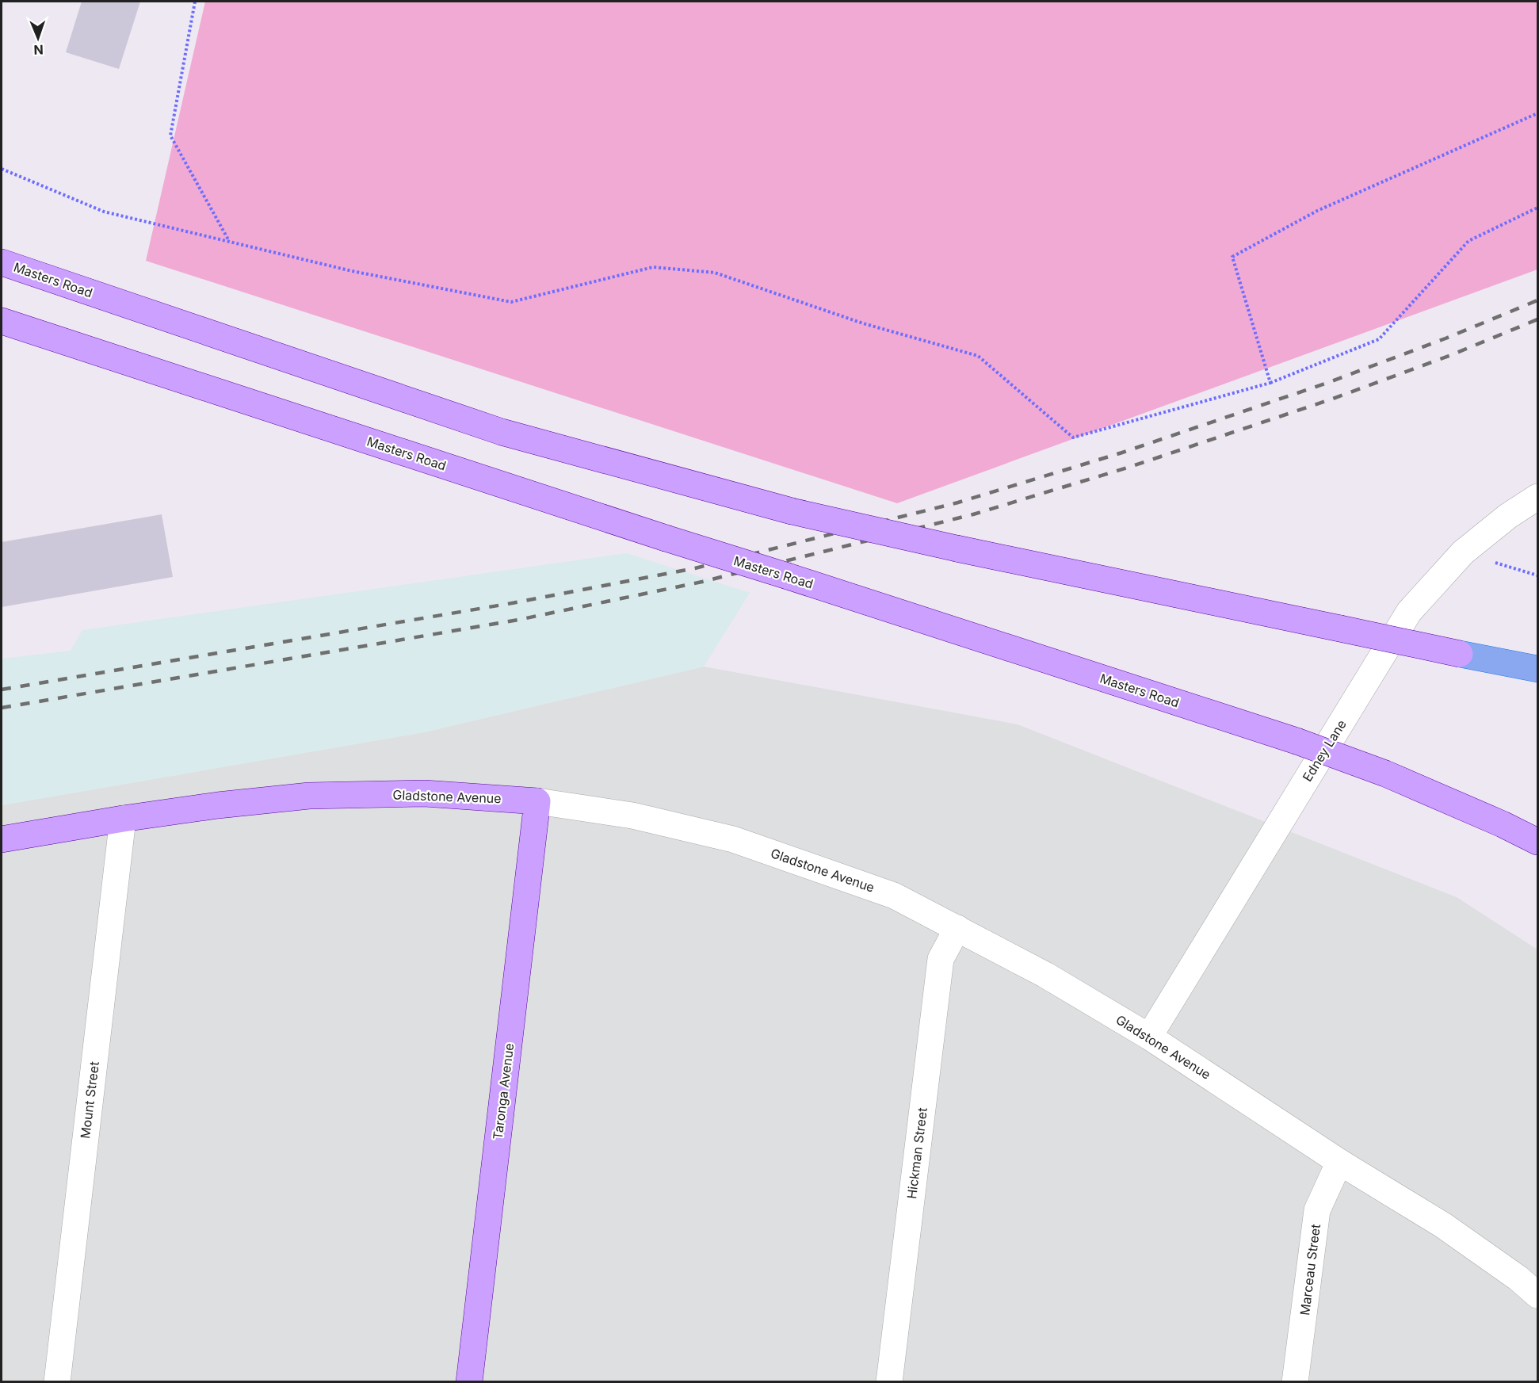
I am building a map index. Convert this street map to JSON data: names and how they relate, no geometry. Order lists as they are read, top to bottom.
{
  "streets": {
    "main road": ["Masters Road", "Gladstone Avenue", "Taronga Avenue"],
    "street": [
      "Edney Lane",
      "Mount Street",
      "Hickman Street",
      "Marceau Street"
    ]
  },
  "crossings": [
    ["Edney Lane", "Gladstone Avenue"],
    ["Gladstone Avenue", "Taronga Avenue"],
    ["Gladstone Avenue", "Mount Street"],
    ["Gladstone Avenue", "Hickman Street"],
    ["Gladstone Avenue", "Marceau Street"]
  ],
  "north": "bottom"
}
